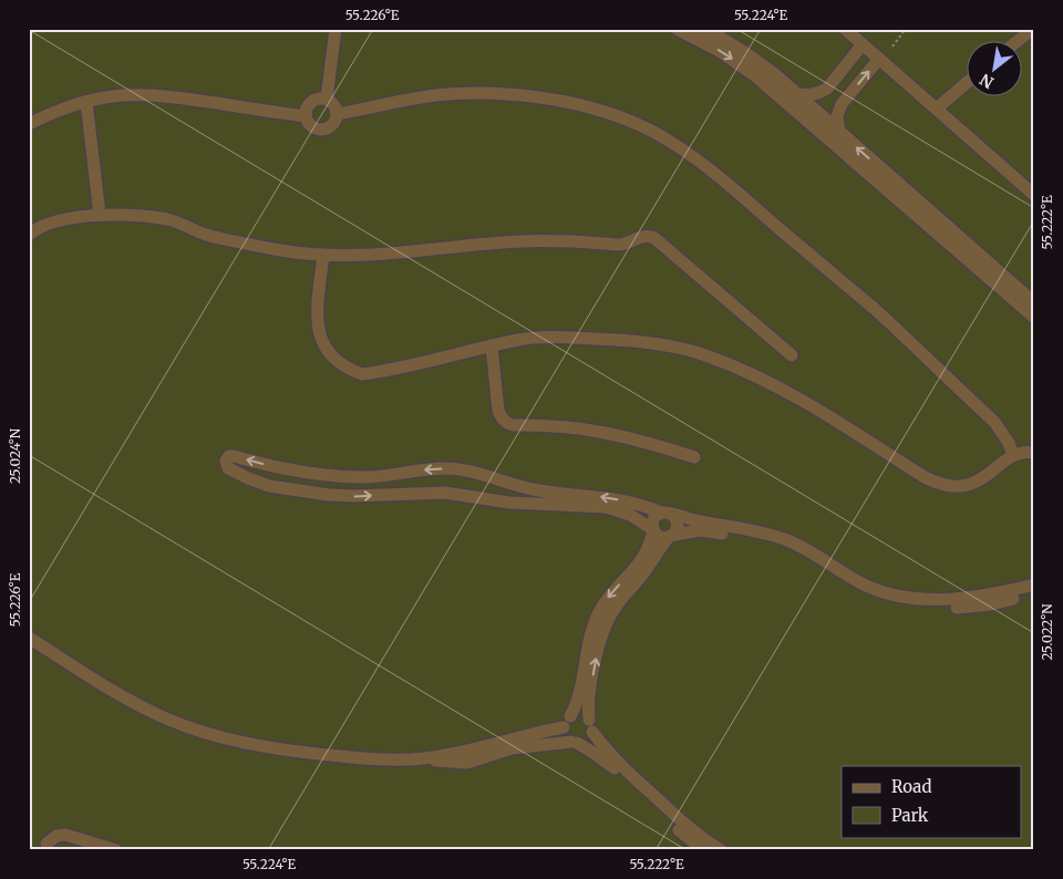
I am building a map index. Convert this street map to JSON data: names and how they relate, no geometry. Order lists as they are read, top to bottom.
{
  "legend": ["Road", "Park"],
  "north": "bottom left",
  "coordinates": [
    "55.226°E",
    "55.224°E",
    "55.222°E",
    "25.024°N",
    "25.022°N"
  ]
}
